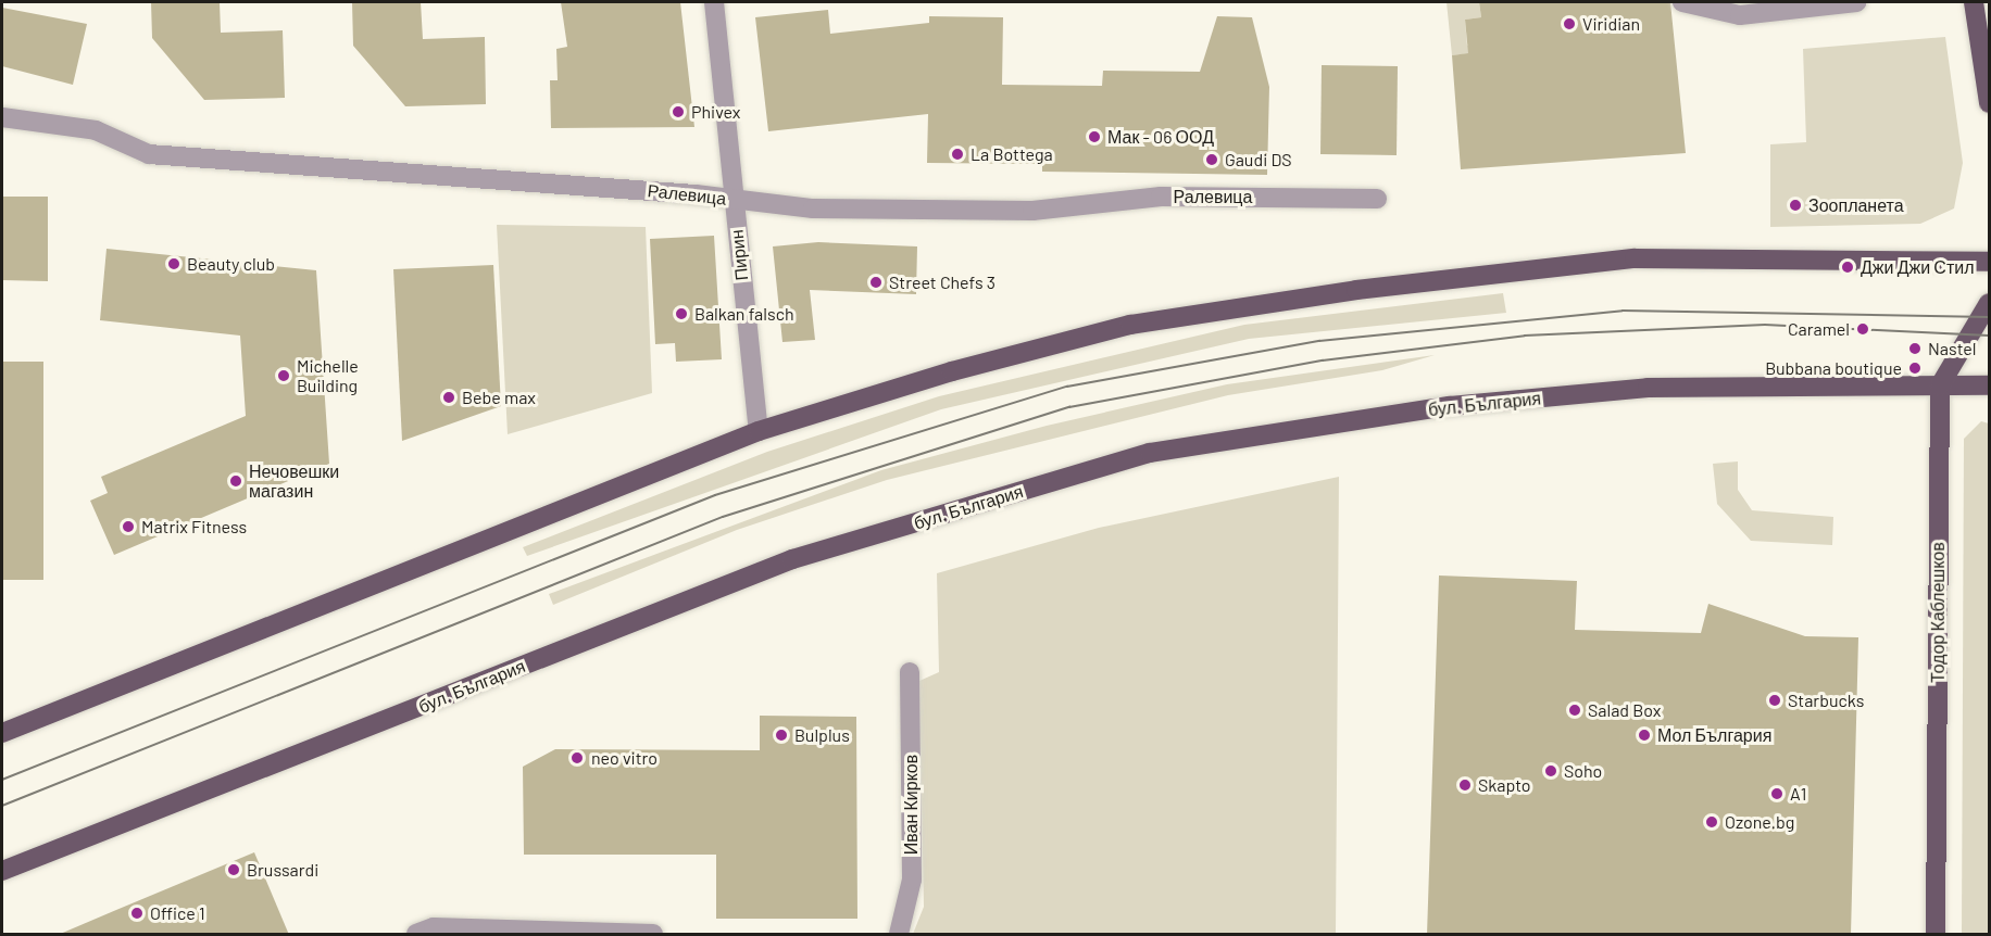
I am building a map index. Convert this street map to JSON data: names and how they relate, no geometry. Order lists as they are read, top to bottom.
{
  "streets": {
    "main road": ["бул. България", "Тодор Каблешков"],
    "street": ["Ралевица", "Пирин", "Иван Кирков"]
  },
  "crossings": [
    ["Ралевица", "Пирин"],
    ["бул. България", "Тодор Каблешков"]
  ],
  "places": [
    "Viridian",
    "Phivex",
    "Мак - 06 ООД",
    "La Bottega",
    "Gaudi DS",
    "Зоопланета",
    "Beauty club",
    "Джи Джи Стил",
    "Street Chefs 3",
    "Balkan falsch",
    "Caramel",
    "Nastel",
    "Bubbana boutique",
    "Michelle Building",
    "Bebe max",
    "Нечовешки магазин",
    "Matrix Fitness",
    "Starbucks",
    "Salad Box",
    "Bulplus",
    "Мол България",
    "neo vitro",
    "Soho",
    "Skapto",
    "A1",
    "Ozone.bg",
    "Brussardi",
    "Office 1"
  ]
}
